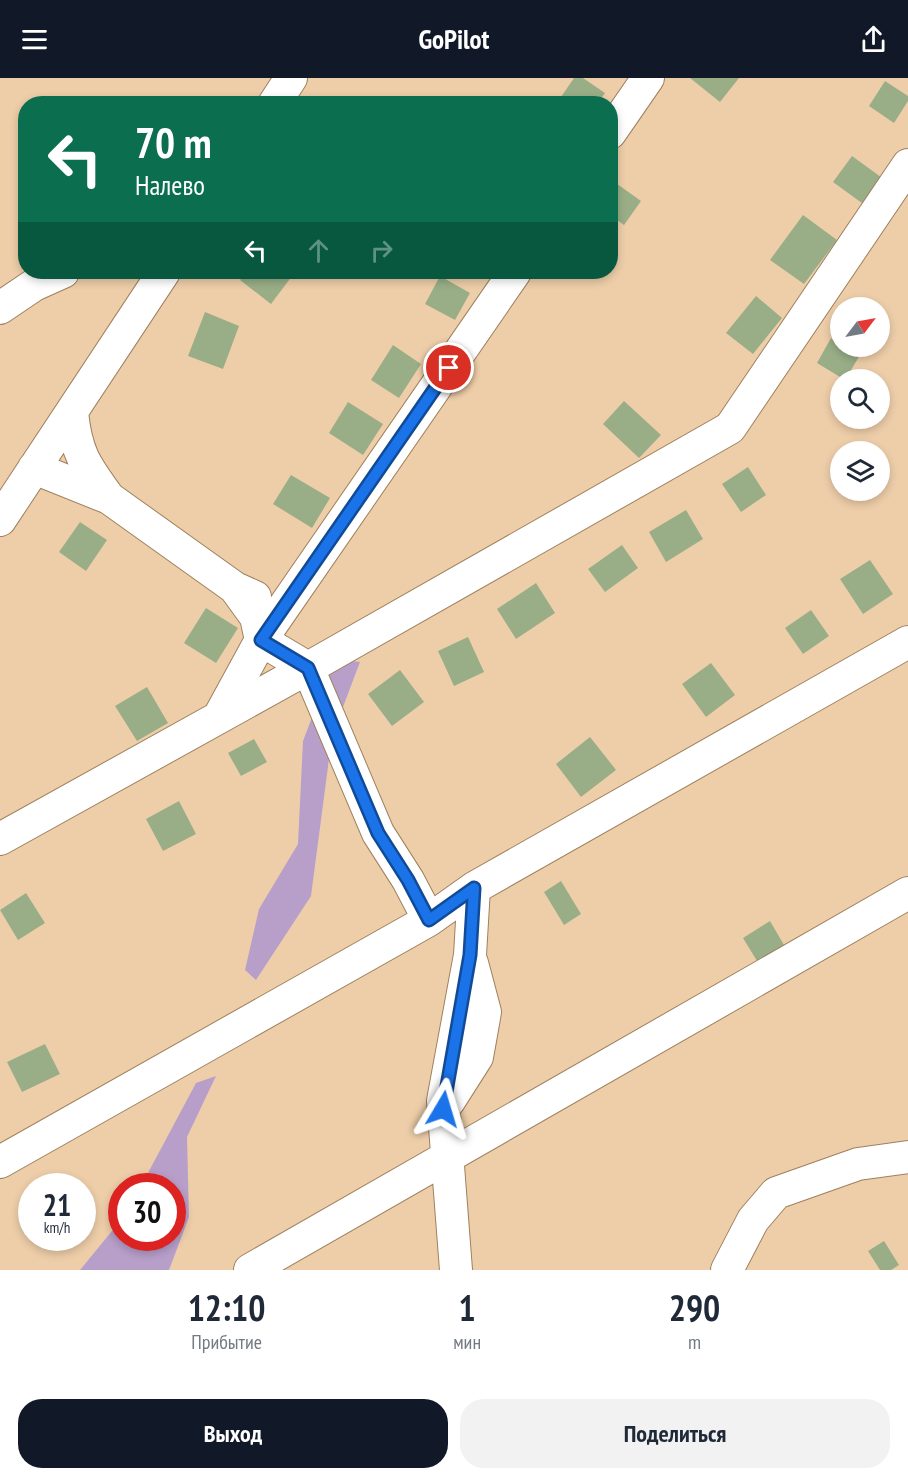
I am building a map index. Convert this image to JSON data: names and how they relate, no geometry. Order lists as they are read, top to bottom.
{
  "north": "top right",
  "page": {
    "header": "GoPilot",
    "turn": ["70 m", "Налево"],
    "speed": "21 km/h",
    "limit": "30",
    "eta": [
      "12:10",
      "Прибытие",
      "1",
      "мин",
      "290",
      "m"
    ],
    "buttons": ["Выход", "Поделиться"]
  }
}
